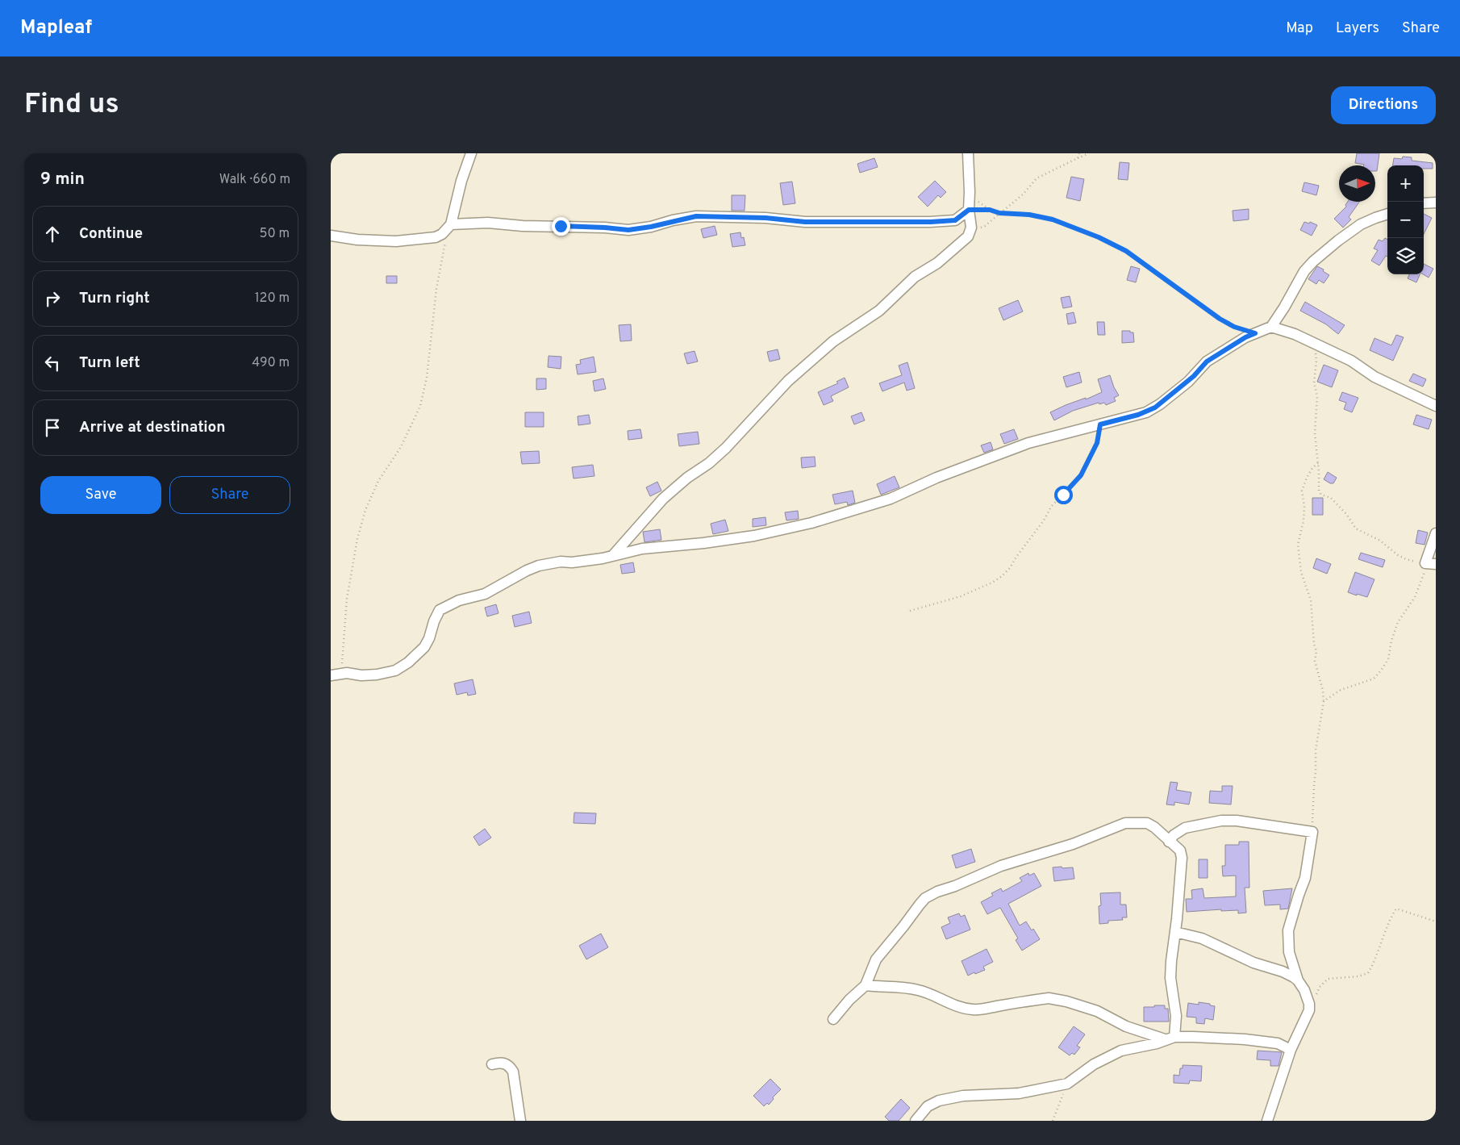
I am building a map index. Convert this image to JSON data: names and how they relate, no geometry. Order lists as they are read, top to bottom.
{
  "north": "right",
  "page": {
    "header": "Mapleaf",
    "nav": ["Map", "Layers", "Share"],
    "buttons": [
      "Directions",
      ["Save", "Share"]
    ],
    "title": "Find us",
    "heading": ["9 min", "Walk · 660 m"],
    "map_buttons": ["+", "−"],
    "list": [
      ["Continue", "50 m"],
      ["Turn right", "120 m"],
      ["Turn left", "490 m"],
      "Arrive at destination"
    ]
  }
}
